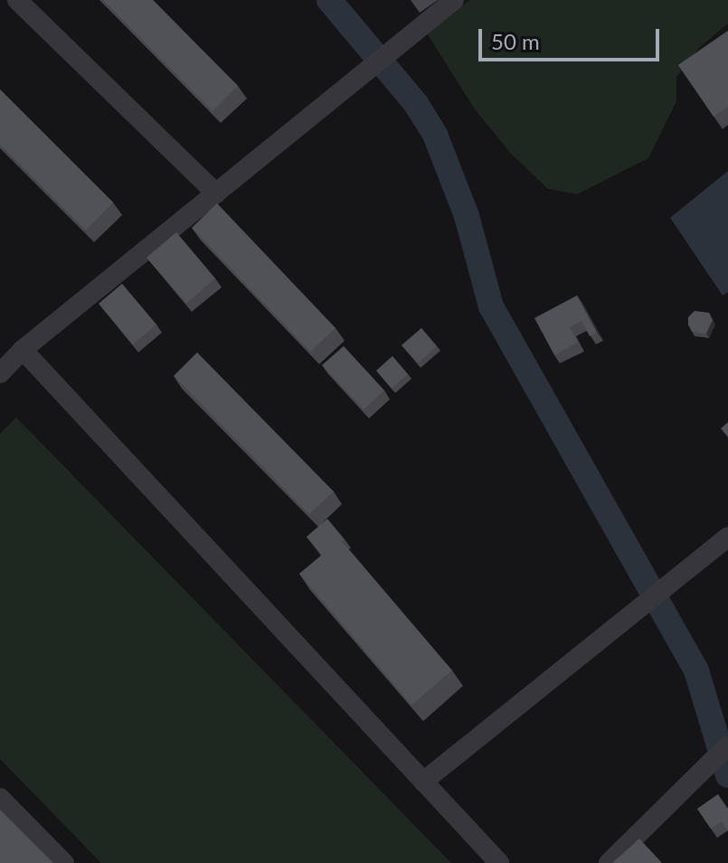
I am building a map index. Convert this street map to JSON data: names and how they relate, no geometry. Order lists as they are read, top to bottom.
{
  "scale_bar": "50 m"
}
